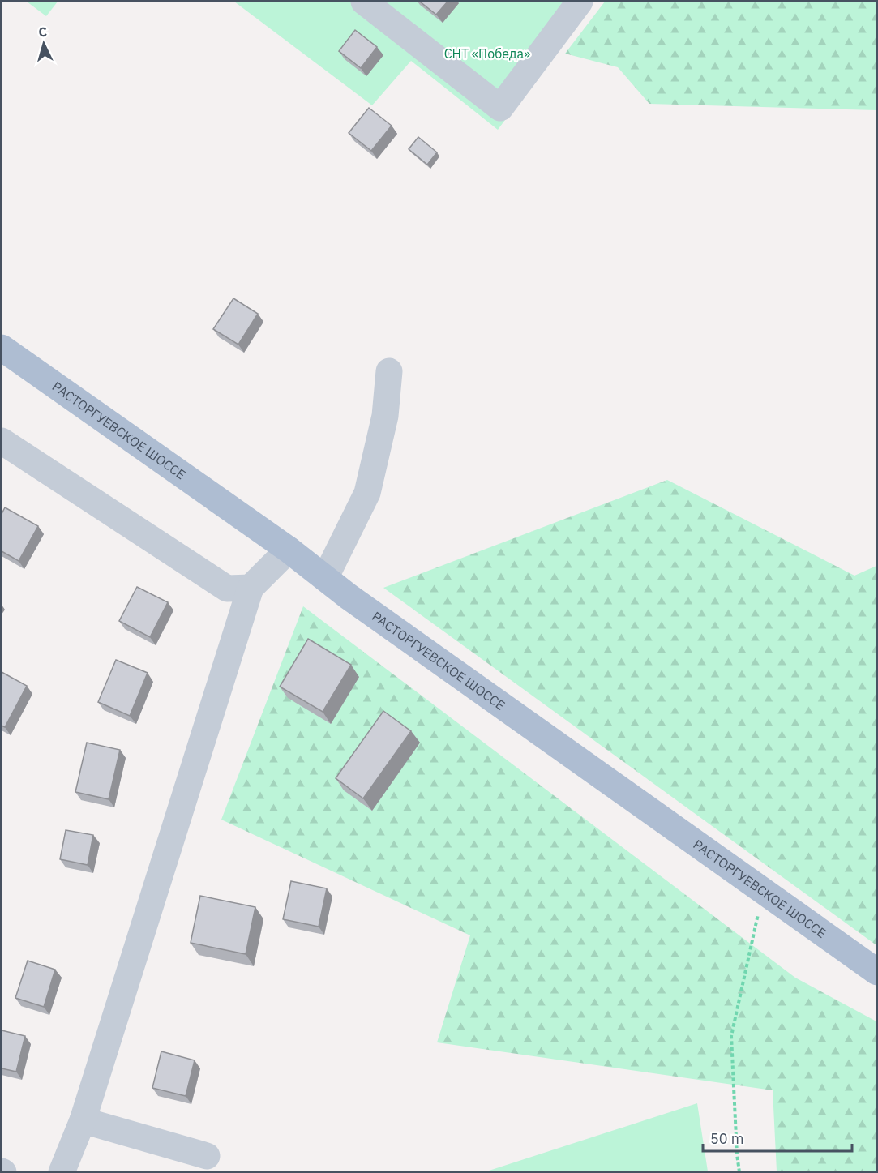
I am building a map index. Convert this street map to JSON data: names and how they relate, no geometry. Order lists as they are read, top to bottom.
{
  "streets": {
    "main road": ["РАСТОРГУЕВСКОЕ ШОССЕ"]
  },
  "parks": ["СНТ «Победа»"],
  "scale_bar": "50 m",
  "north": "top"
}
